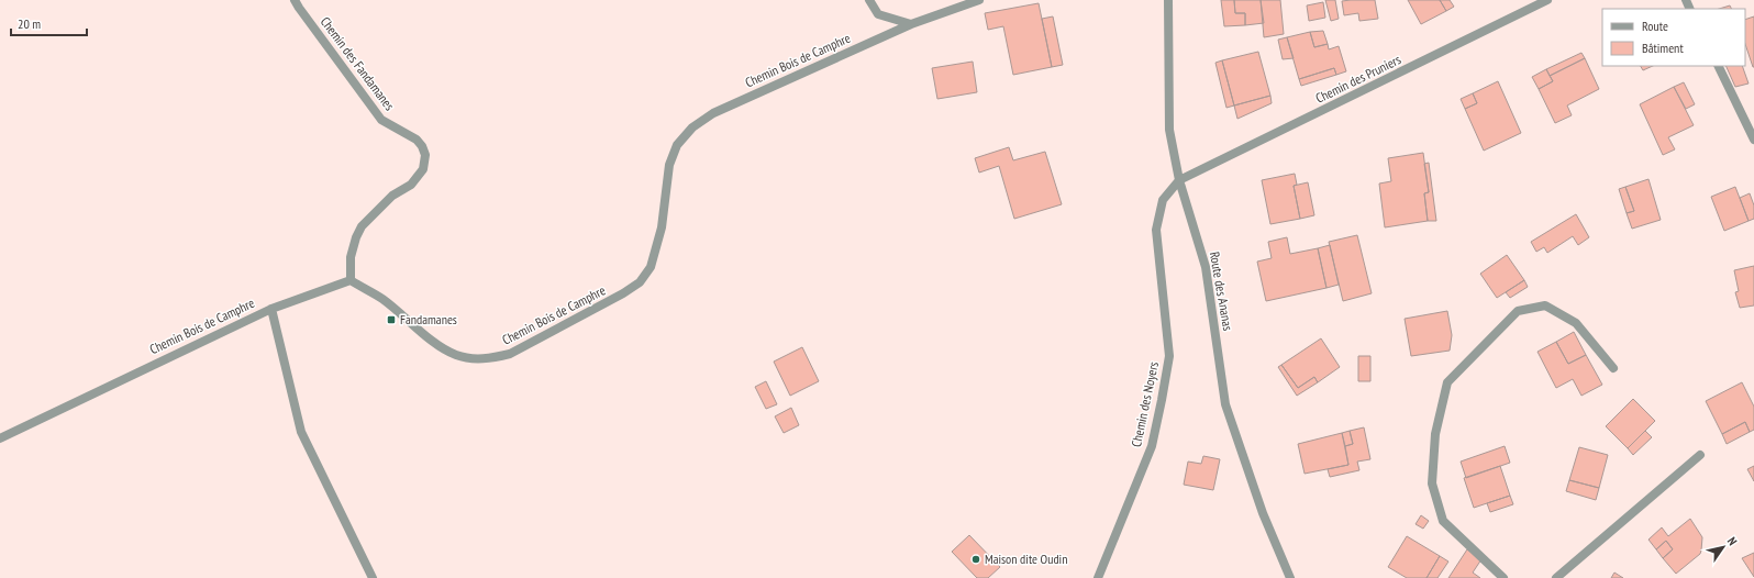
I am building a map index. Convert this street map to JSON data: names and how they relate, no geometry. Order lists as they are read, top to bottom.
{
  "streets": {
    "street": [
      "Chemin Bois de Camphre",
      "Chemin des Fandamanes",
      "Chemin des Pruniers",
      "Route des Ananas",
      "Chemin des Noyers"
    ]
  },
  "crossings": [
    ["Chemin Bois de Camphre", "Chemin des Fandamanes"],
    ["Chemin des Pruniers", "Route des Ananas"],
    ["Chemin des Pruniers", "Chemin des Noyers"],
    ["Route des Ananas", "Chemin des Noyers"]
  ],
  "places": {
    "transit": ["Fandamanes"],
    "other": ["Maison dite Oudin"]
  },
  "legend": ["Route", "Bâtiment"],
  "scale_bar": "20 m",
  "north": "top right"
}
